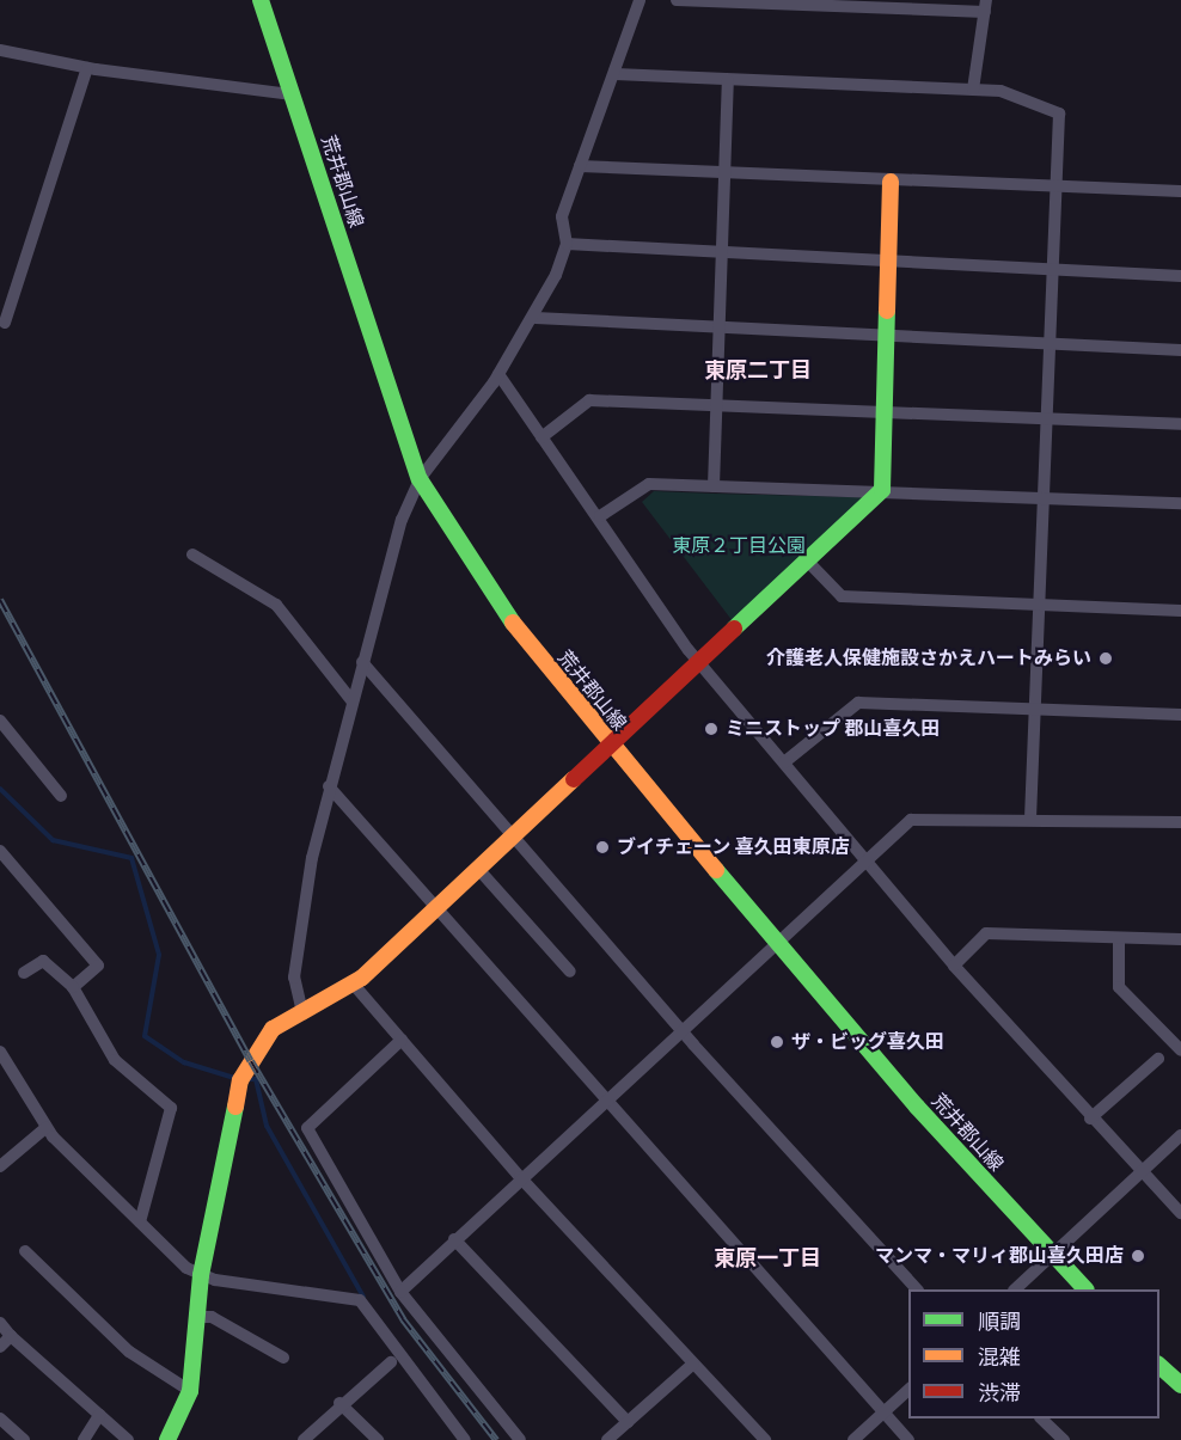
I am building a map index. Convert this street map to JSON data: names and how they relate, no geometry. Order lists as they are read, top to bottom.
{
  "streets": {
    "main road": ["荒井郡山線"]
  },
  "districts": ["東原二丁目", "東原一丁目"],
  "parks": ["東原２丁目公園"],
  "places": [
    "介護老人保健施設さかえハートみらい",
    "ミニストップ 郡山喜久田",
    "ブイチェーン 喜久田東原店",
    "ザ・ビッグ喜久田",
    "マンマ・マリィ郡山喜久田店"
  ],
  "legend": ["順調", "混雑", "渋滞"]
}
